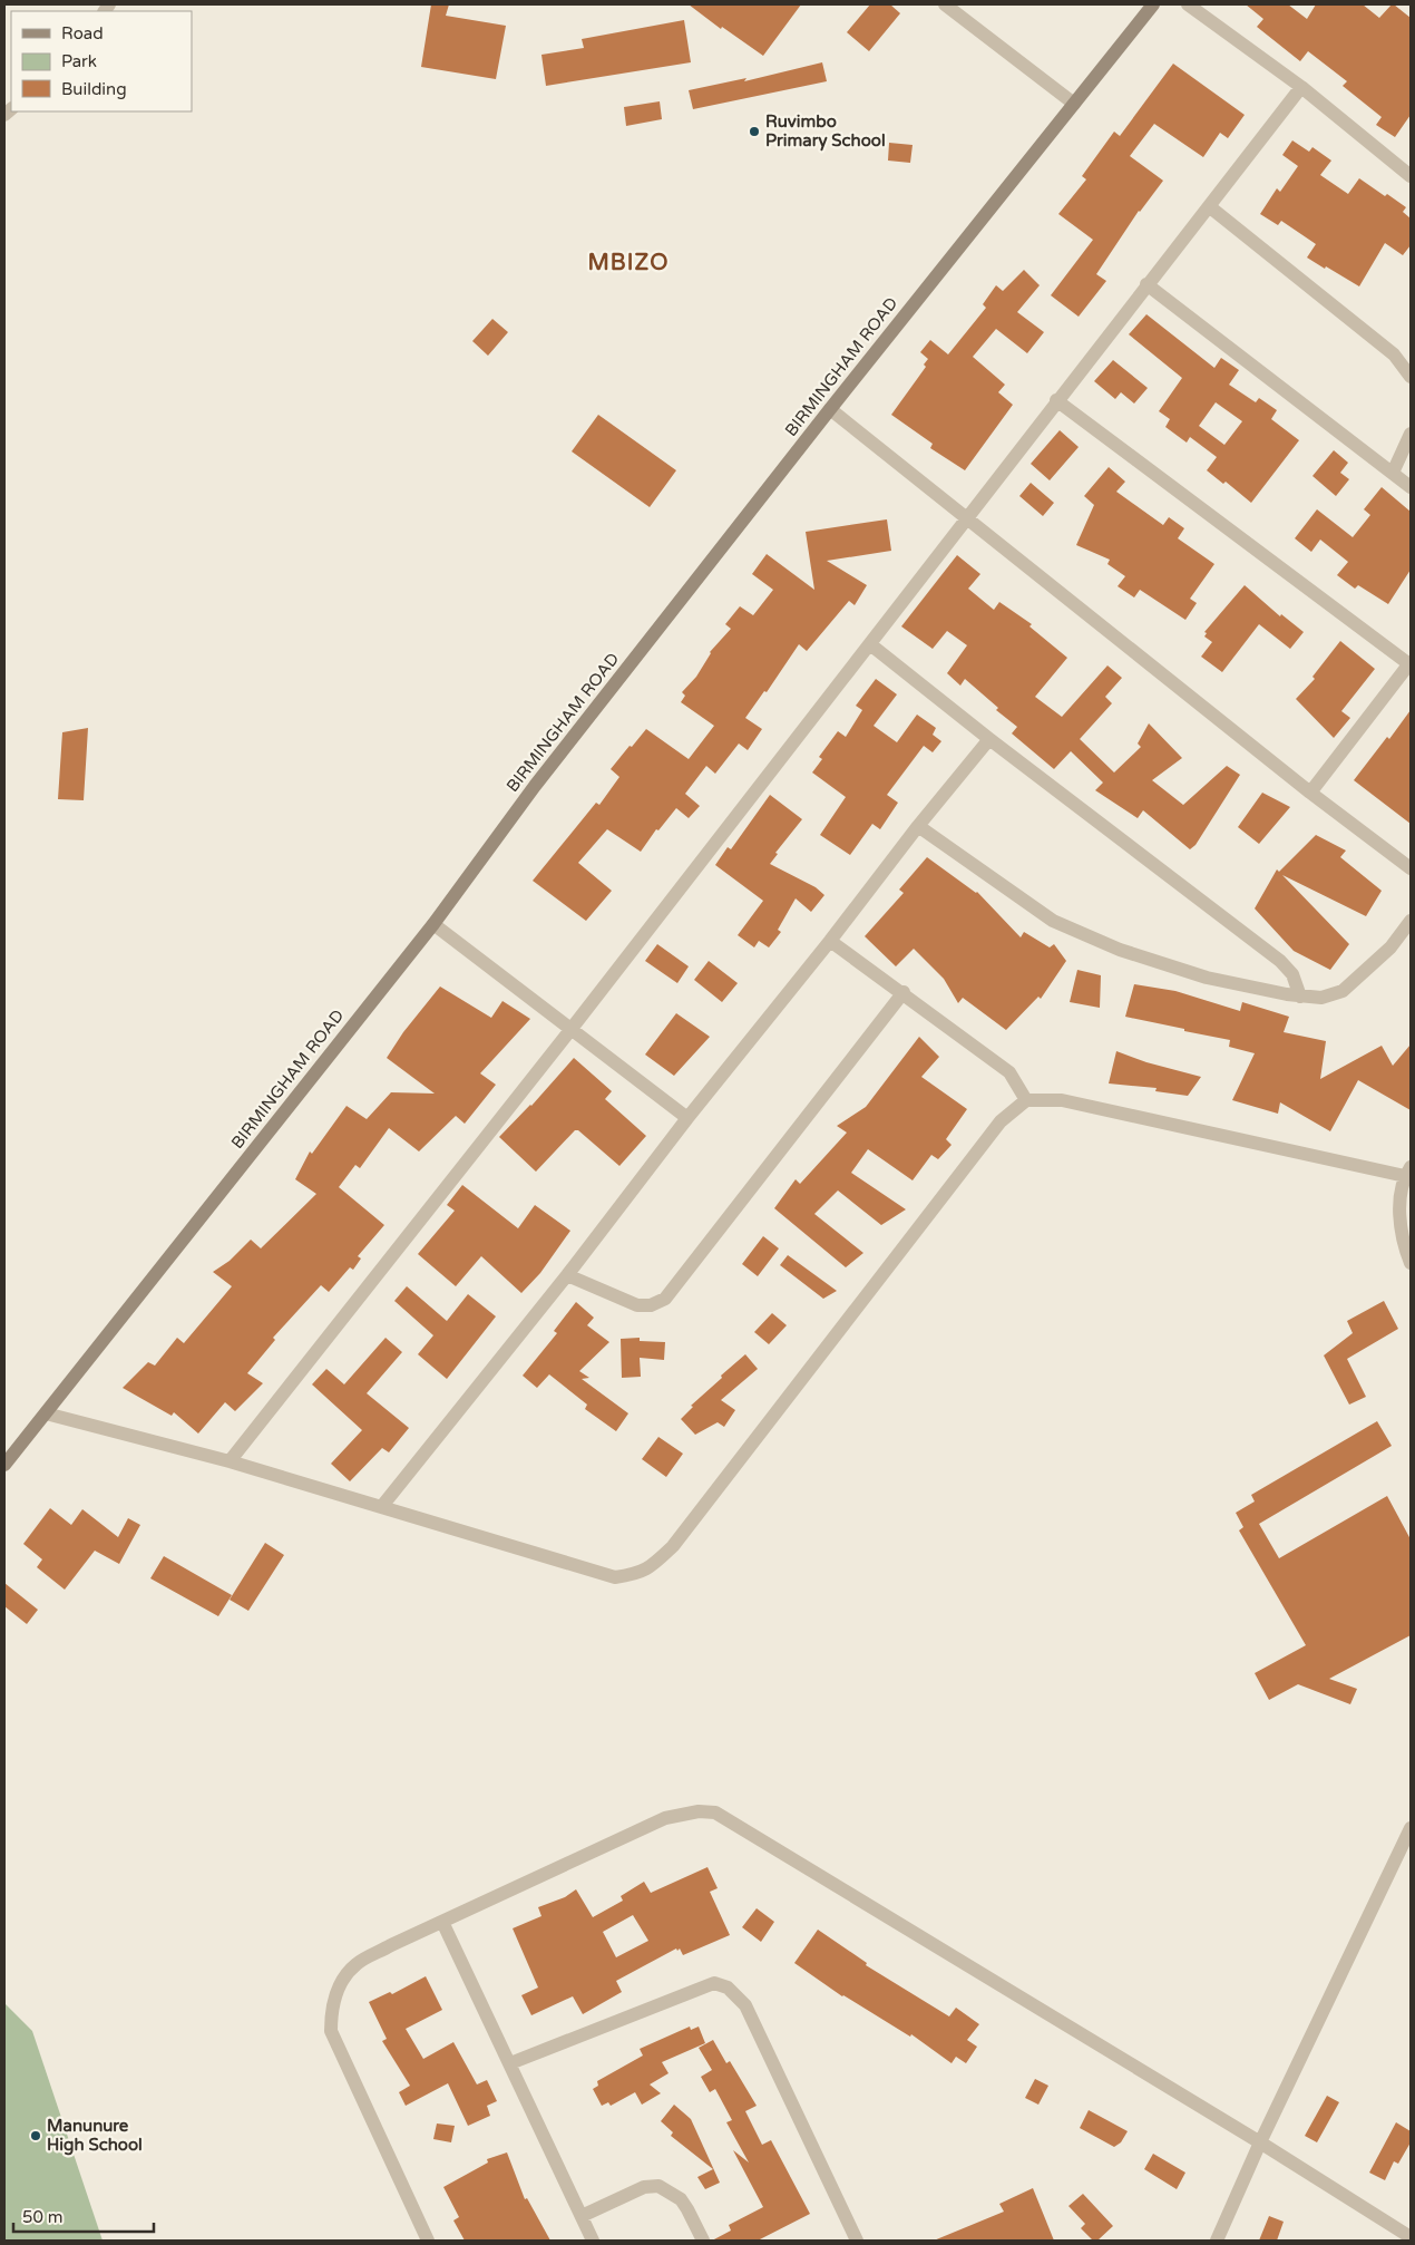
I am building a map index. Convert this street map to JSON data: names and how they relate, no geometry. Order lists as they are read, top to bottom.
{
  "streets": {
    "street": ["BIRMINGHAM ROAD"]
  },
  "districts": ["MBIZO"],
  "places": ["Ruvimbo Primary School", "Manunure High School"],
  "legend": ["Road", "Park", "Building"],
  "scale_bar": "50 m"
}
